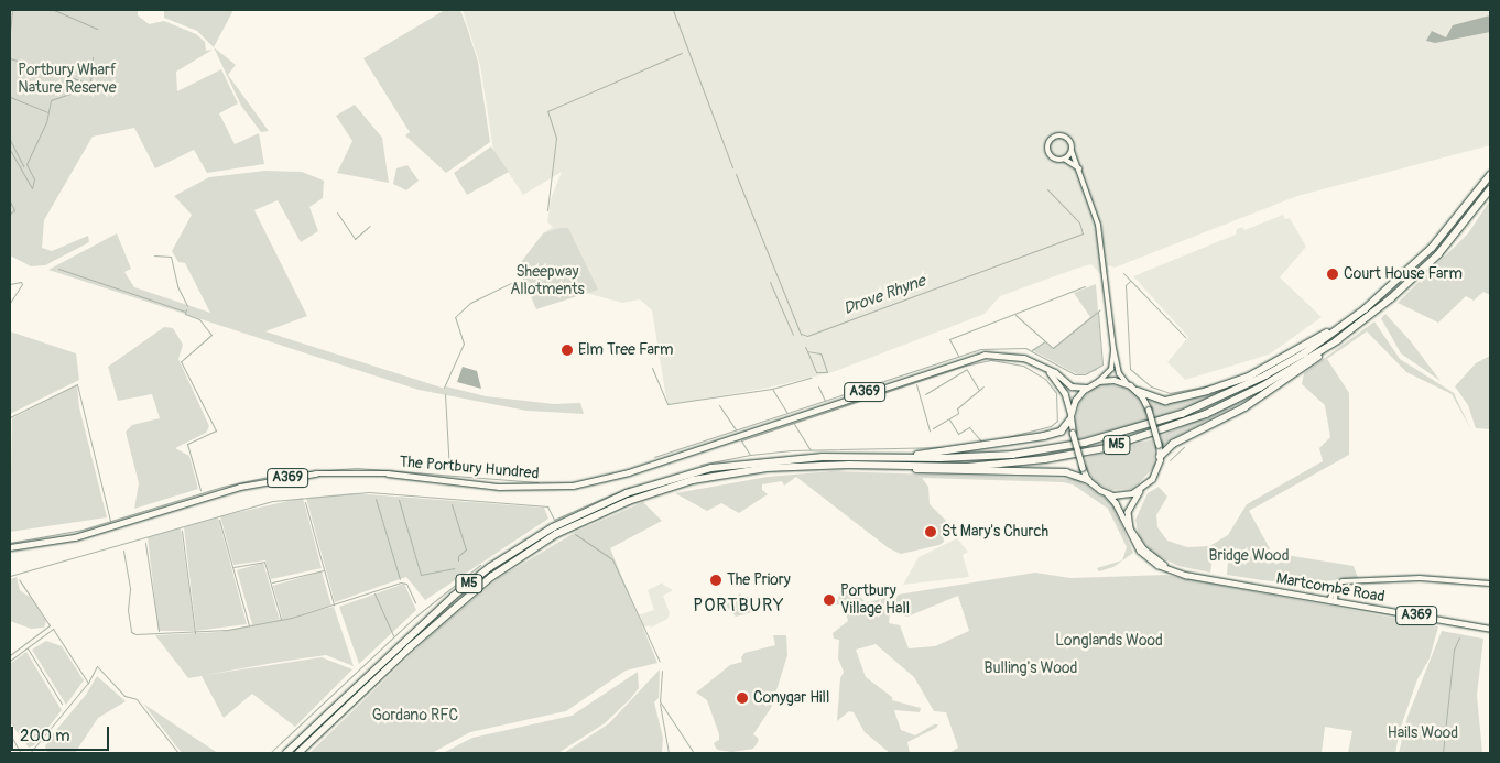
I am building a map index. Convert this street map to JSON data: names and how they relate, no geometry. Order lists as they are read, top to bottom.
{
  "streets": {
    "highway": ["M5"],
    "main road": ["A369", "The Portbury Hundred", "Martcombe Road"]
  },
  "crossings": [
    ["A369", "M5"],
    ["A369", "The Portbury Hundred"],
    ["A369", "Martcombe Road"],
    ["M5", "The Portbury Hundred"],
    ["M5", "Martcombe Road"],
    ["The Portbury Hundred", "Martcombe Road"]
  ],
  "districts": ["PORTBURY"],
  "water": ["Drove Rhyne"],
  "parks": [
    "Portbury Wharf Nature Reserve",
    "Sheepway Allotments",
    "Bridge Wood",
    "Longlands Wood",
    "Bulling's Wood",
    "Gordano RFC",
    "Hails Wood"
  ],
  "places": [
    "Court House Farm",
    "Elm Tree Farm",
    "St Mary's Church",
    "The Priory",
    "Portbury Village Hall",
    "Conygar Hill"
  ],
  "scale_bar": "200 m"
}
